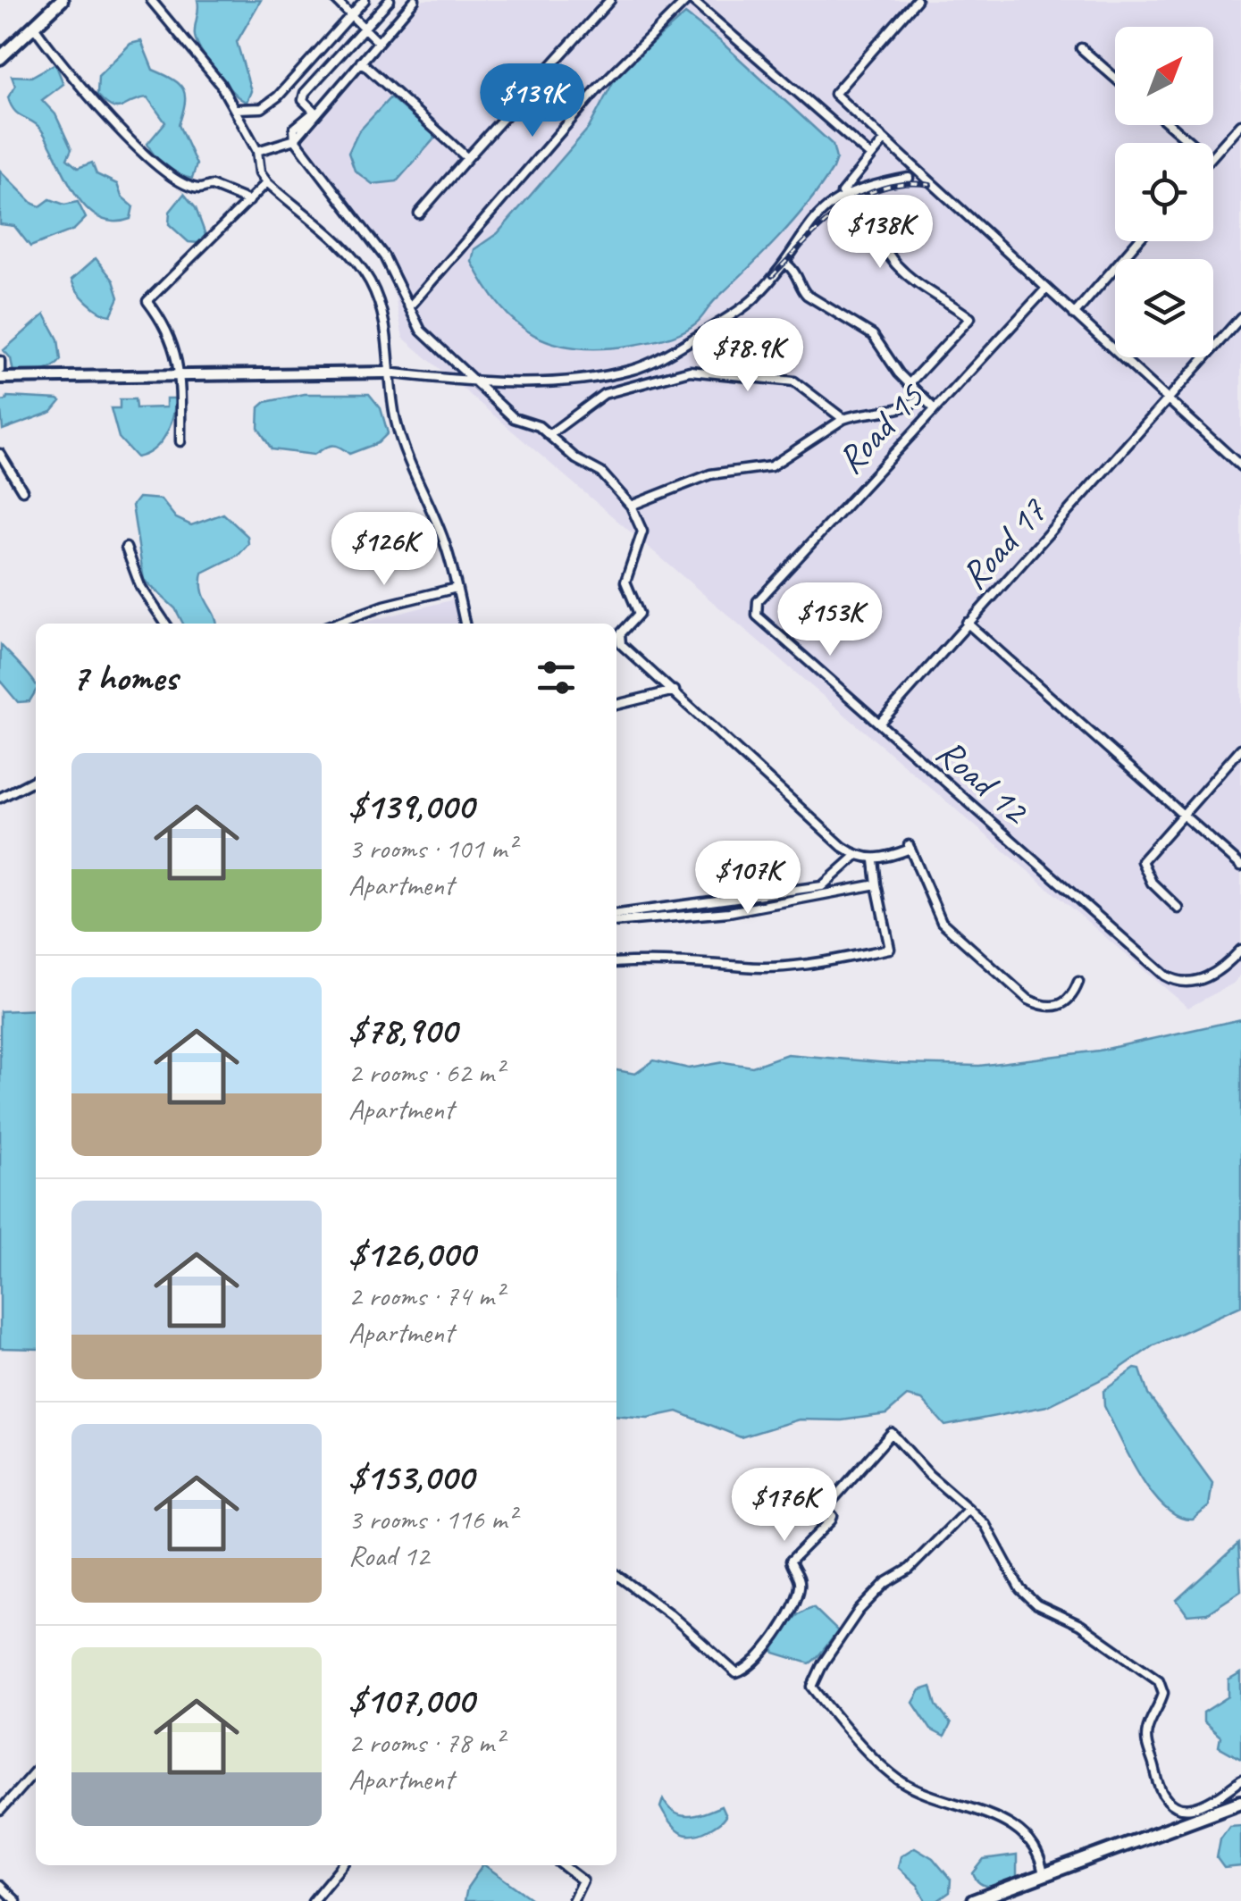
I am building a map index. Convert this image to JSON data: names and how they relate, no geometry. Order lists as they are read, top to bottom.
{
  "streets": {
    "street": ["Road 15", "Road 17", "Road 12"]
  },
  "crossings": [
    ["Road 15", "Road 12"],
    ["Road 17", "Road 12"]
  ],
  "north": "top right",
  "page": {
    "price": [
      "$139K",
      "$138K",
      "$78.9K",
      "$126K",
      "$153K",
      "$107K",
      "$176K"
    ],
    "heading": "7 homes",
    "list": [
      {
        "name": "$139,000",
        "note": "3 rooms · 101 m² · Apartment"
      },
      {
        "name": "$78,900",
        "note": "2 rooms · 62 m² · Apartment"
      },
      {
        "name": "$126,000",
        "note": "2 rooms · 74 m² · Apartment"
      },
      {
        "name": "$153,000",
        "note": "3 rooms · 116 m² · Road 12"
      },
      {
        "name": "$107,000",
        "note": "2 rooms · 78 m² · Apartment"
      }
    ]
  }
}
